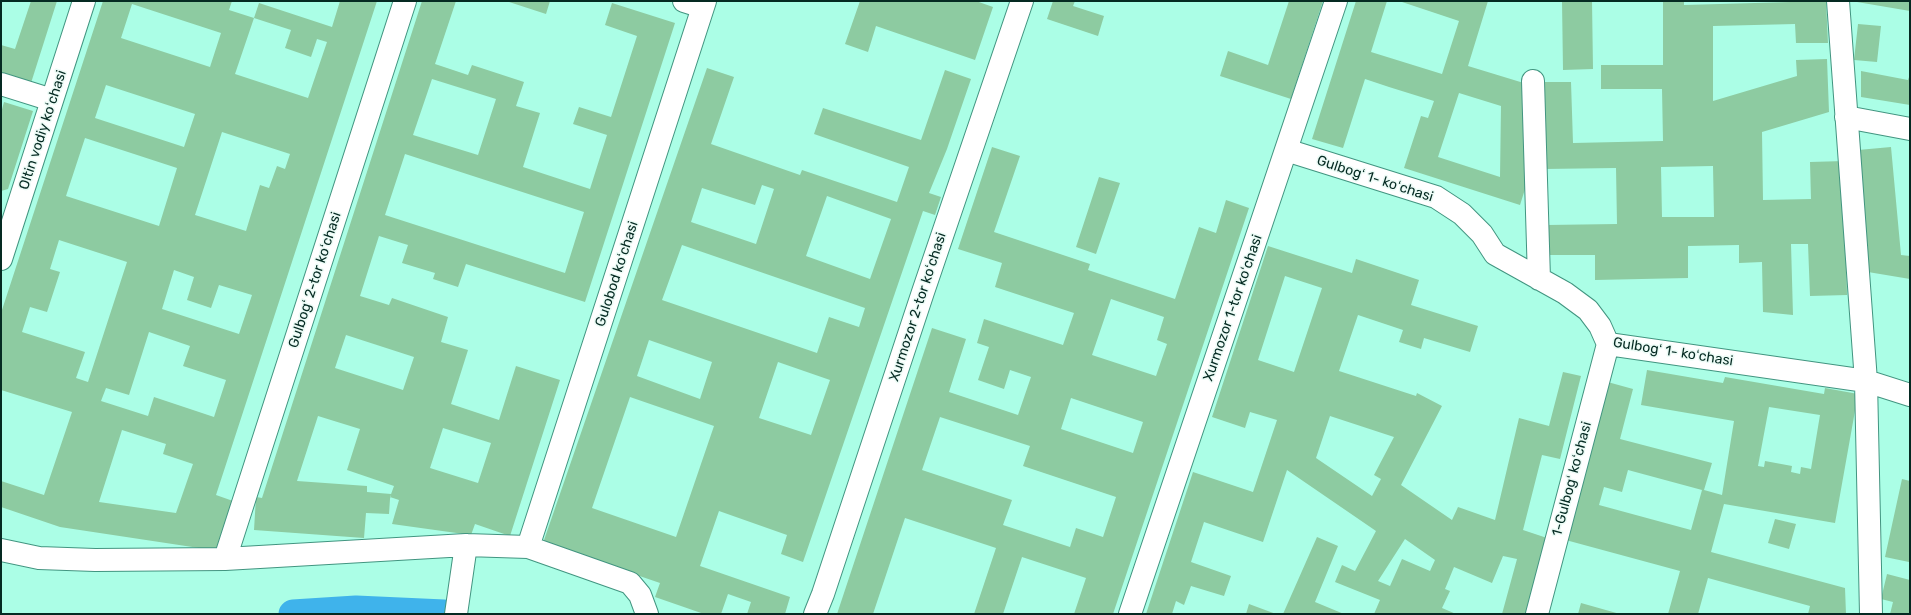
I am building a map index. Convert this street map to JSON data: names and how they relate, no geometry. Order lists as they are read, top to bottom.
{
  "streets": {
    "street": [
      "Oltin vodiy koʻchasi",
      "Gulbogʻ 1- koʻchasi",
      "Gulobod koʻchasi",
      "Gulbogʻ 2-tor koʻchasi",
      "Xurmozor 2-tor koʻchasi",
      "Xurmozor 1-tor koʻchasi",
      "1-Gulbogʻ koʻchasi"
    ]
  },
  "crossings": [
    ["Gulbogʻ 1- koʻchasi", "Xurmozor 1-tor koʻchasi"],
    ["Gulbogʻ 1- koʻchasi", "1-Gulbogʻ koʻchasi"]
  ]
}
